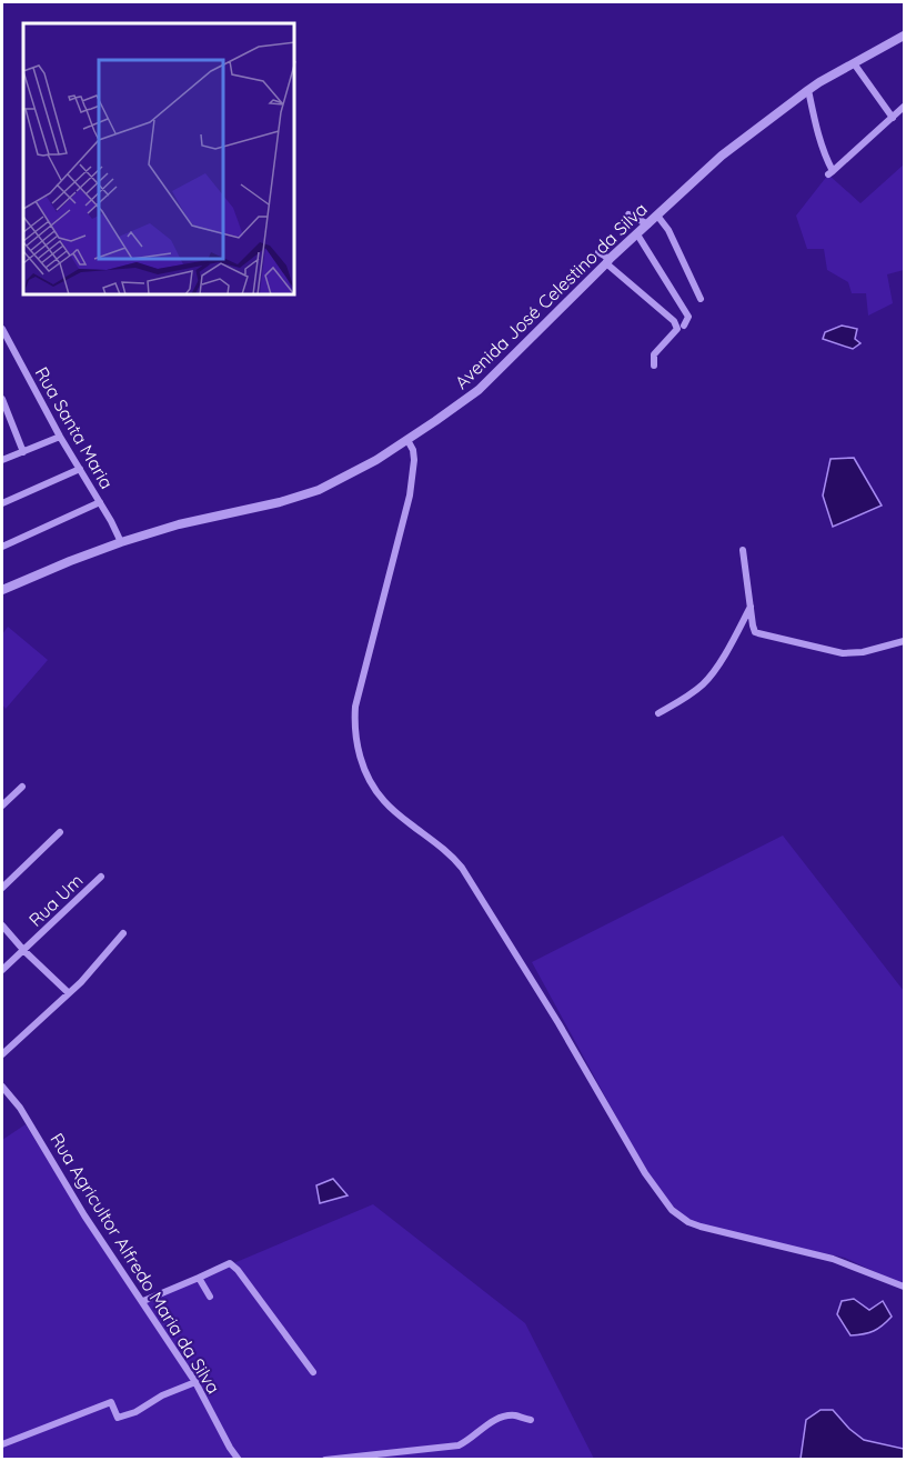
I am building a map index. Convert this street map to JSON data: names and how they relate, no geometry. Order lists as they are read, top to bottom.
{
  "streets": {
    "street": [
      "Avenida José Celestino da Silva",
      "Rua Santa Maria",
      "Rua Um",
      "Rua Agricultor Alfredo Maria da Silva"
    ]
  },
  "crossings": [
    ["Avenida José Celestino da Silva", "Rua Santa Maria"]
  ]
}
